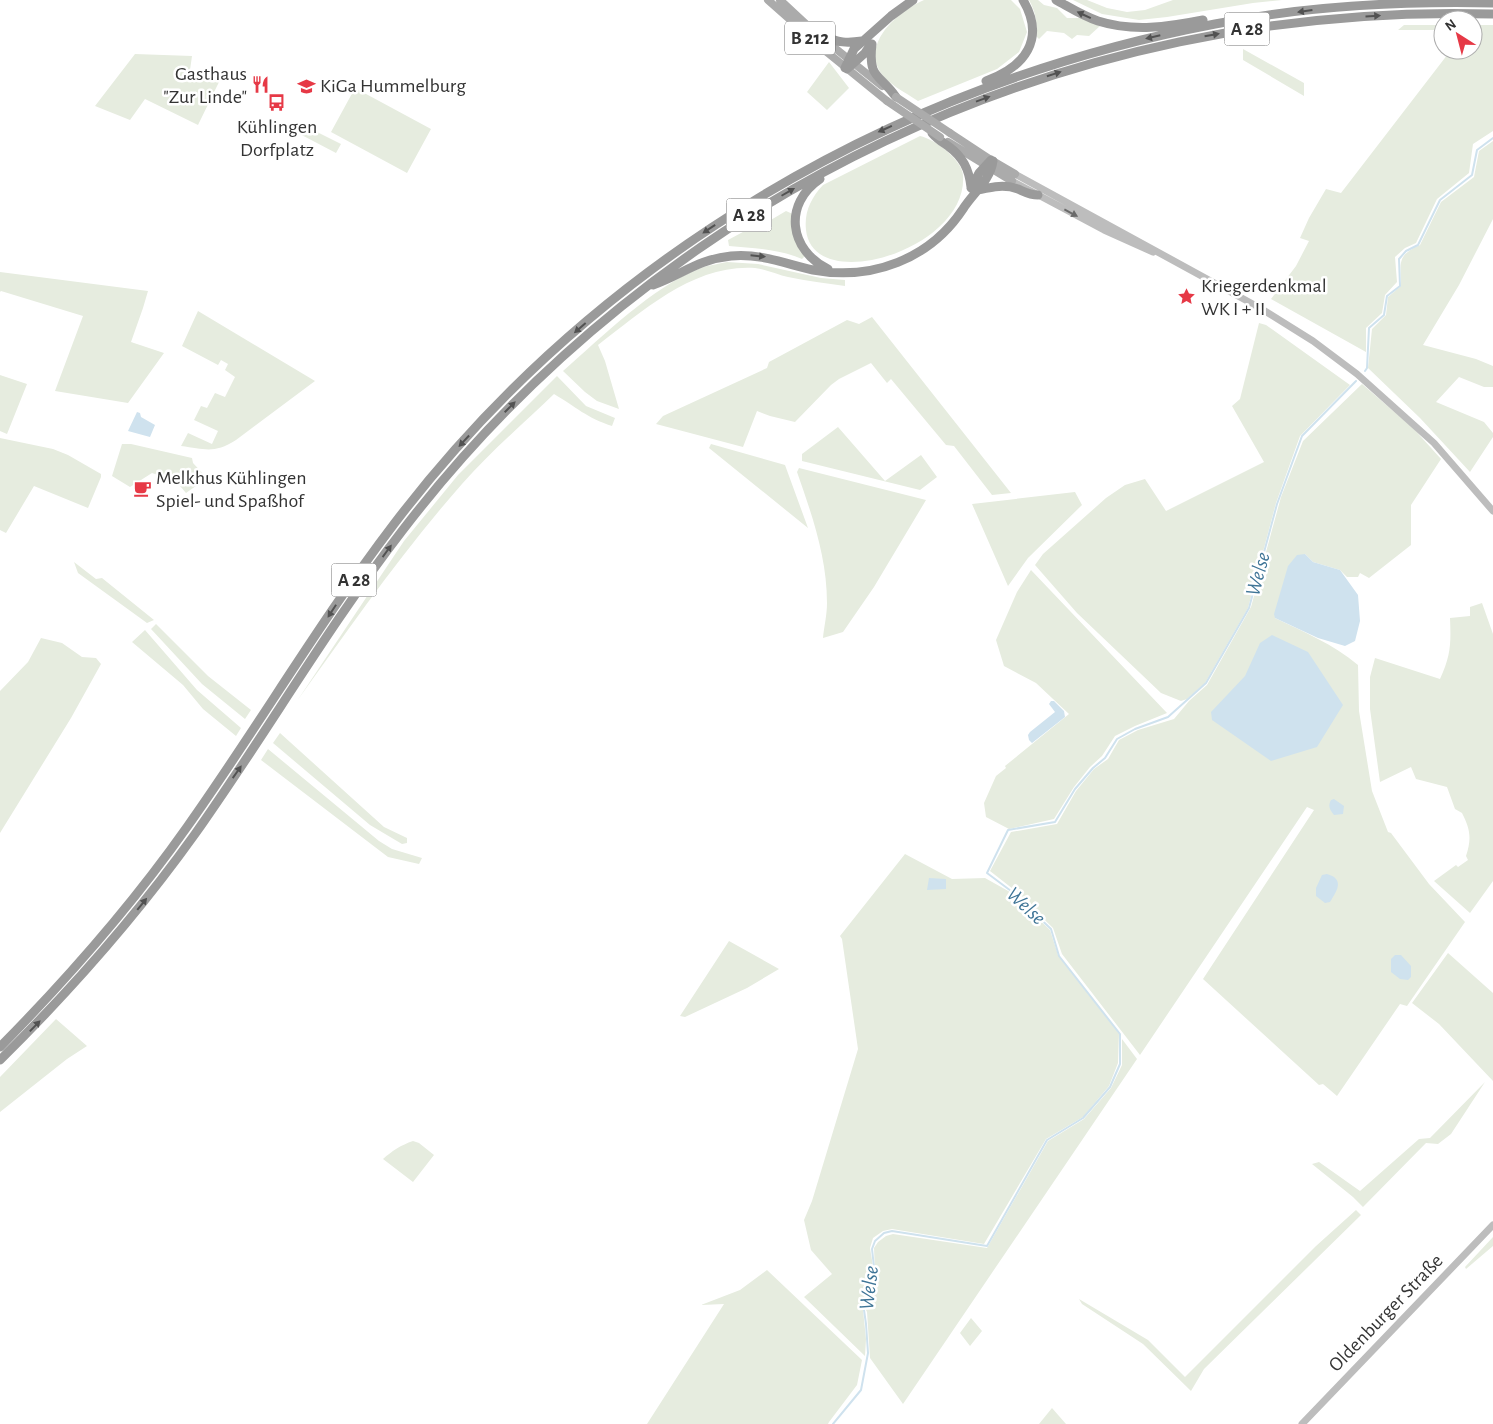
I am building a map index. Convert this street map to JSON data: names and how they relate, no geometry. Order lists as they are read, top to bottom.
{
  "streets": {
    "highway": ["A 28"],
    "main road": ["B 212", "Oldenburger Straße"]
  },
  "water": ["Welse"],
  "places": {
    "restaurant": ["Gasthaus \"Zur Linde\""],
    "school or university": ["KiGa Hummelburg"],
    "bus stop": ["Kühlingen Dorfplatz"],
    "place": ["Kriegerdenkmal WK I + II"],
    "cafe": ["Melkhus Kühlingen Spiel- und Spaßhof"]
  },
  "north": "top left"
}
